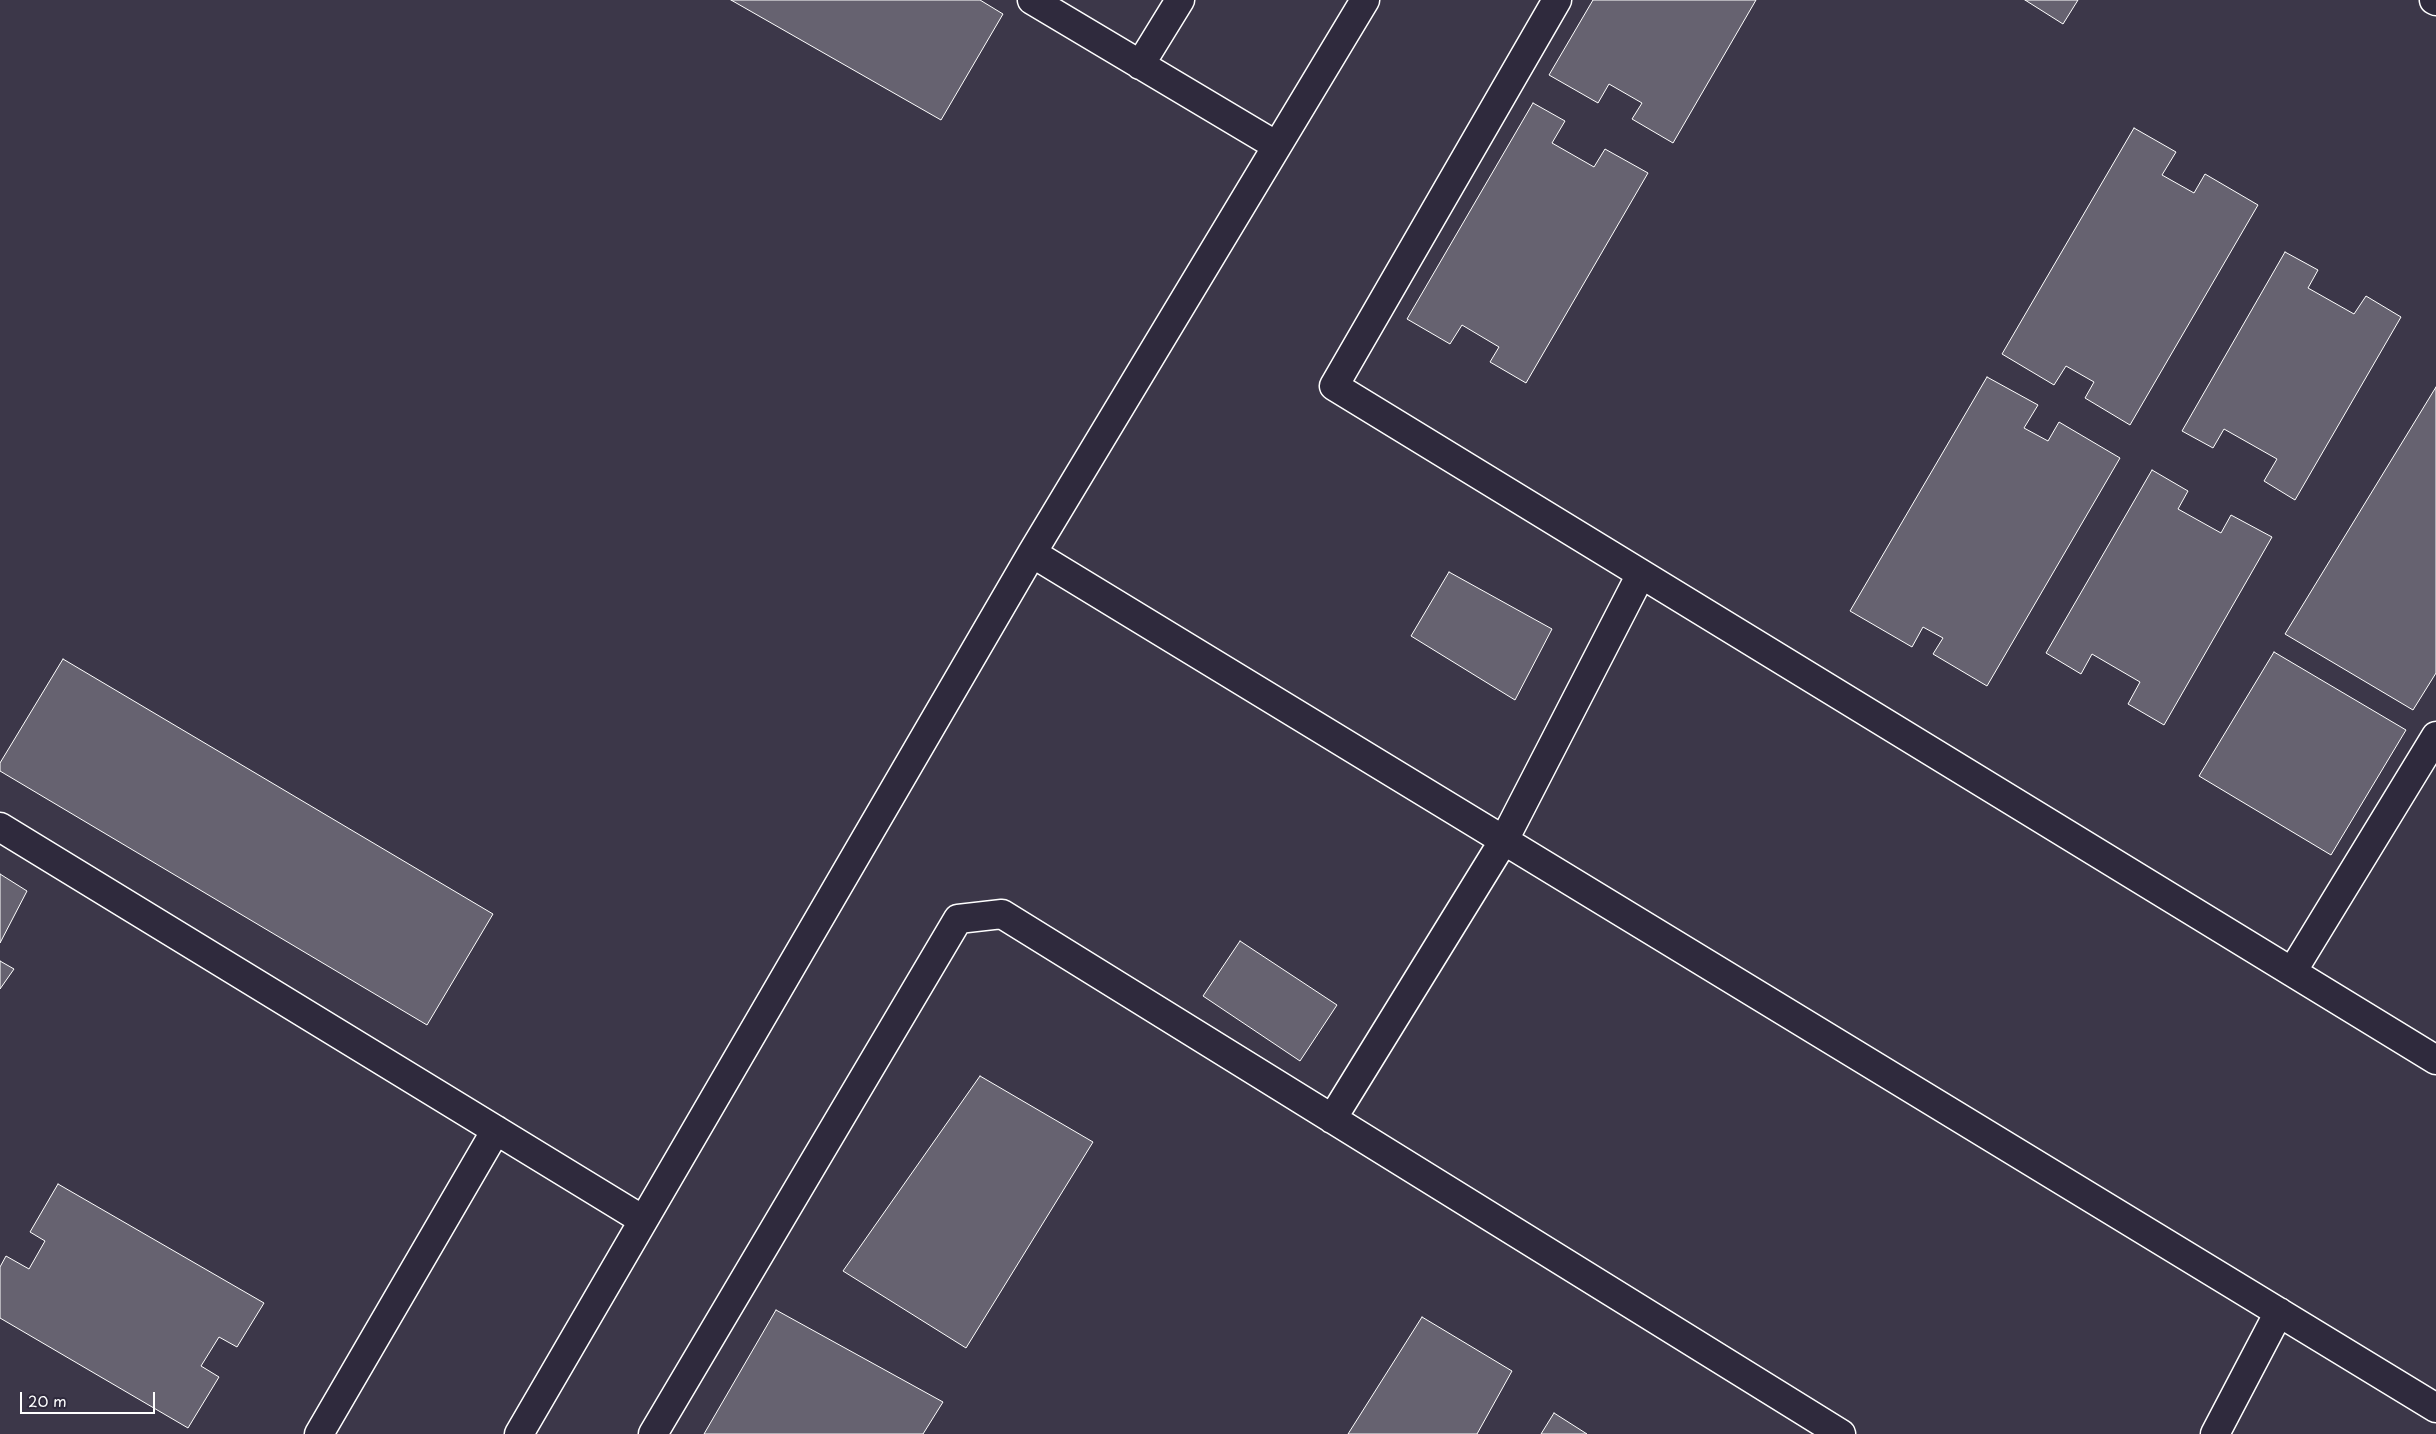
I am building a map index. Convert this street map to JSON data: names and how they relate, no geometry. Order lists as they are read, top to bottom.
{
  "scale_bar": "20 m"
}
